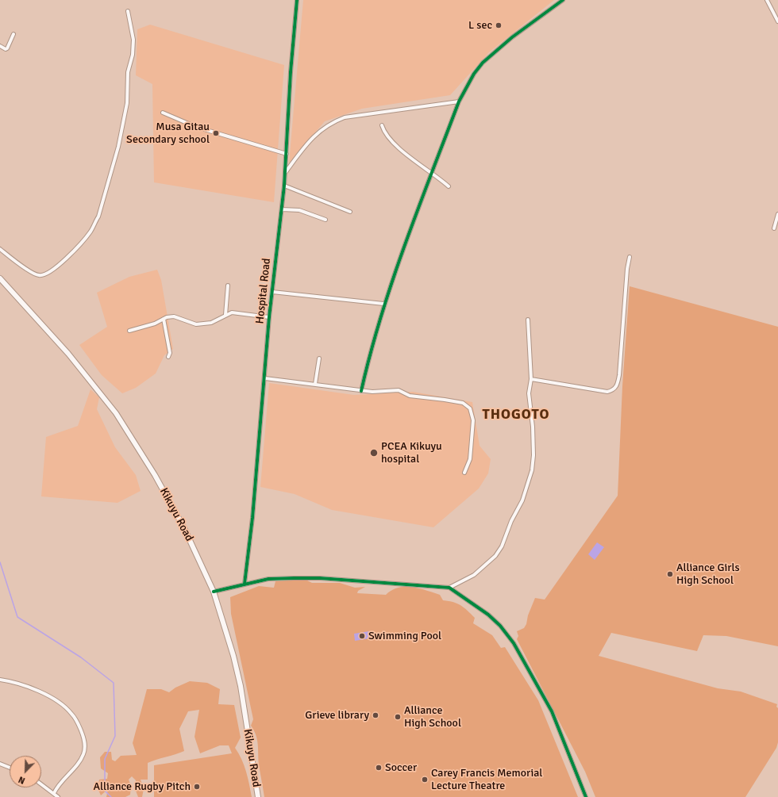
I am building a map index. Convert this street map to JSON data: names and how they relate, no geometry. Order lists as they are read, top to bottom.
{
  "streets": {
    "main road": ["Kikuyu Road"],
    "street": ["Hospital Road"]
  },
  "districts": ["THOGOTO"],
  "places": [
    "L sec",
    "Musa Gitau Secondary school",
    "PCEA Kikuyu hospital",
    "Alliance Girls High School",
    "Swimming Pool",
    "Grieve library",
    "Alliance High School",
    "Soccer",
    "Carey Francis Memorial Lecture Theatre",
    "Alliance Rugby Pitch"
  ],
  "north": "bottom left"
}
